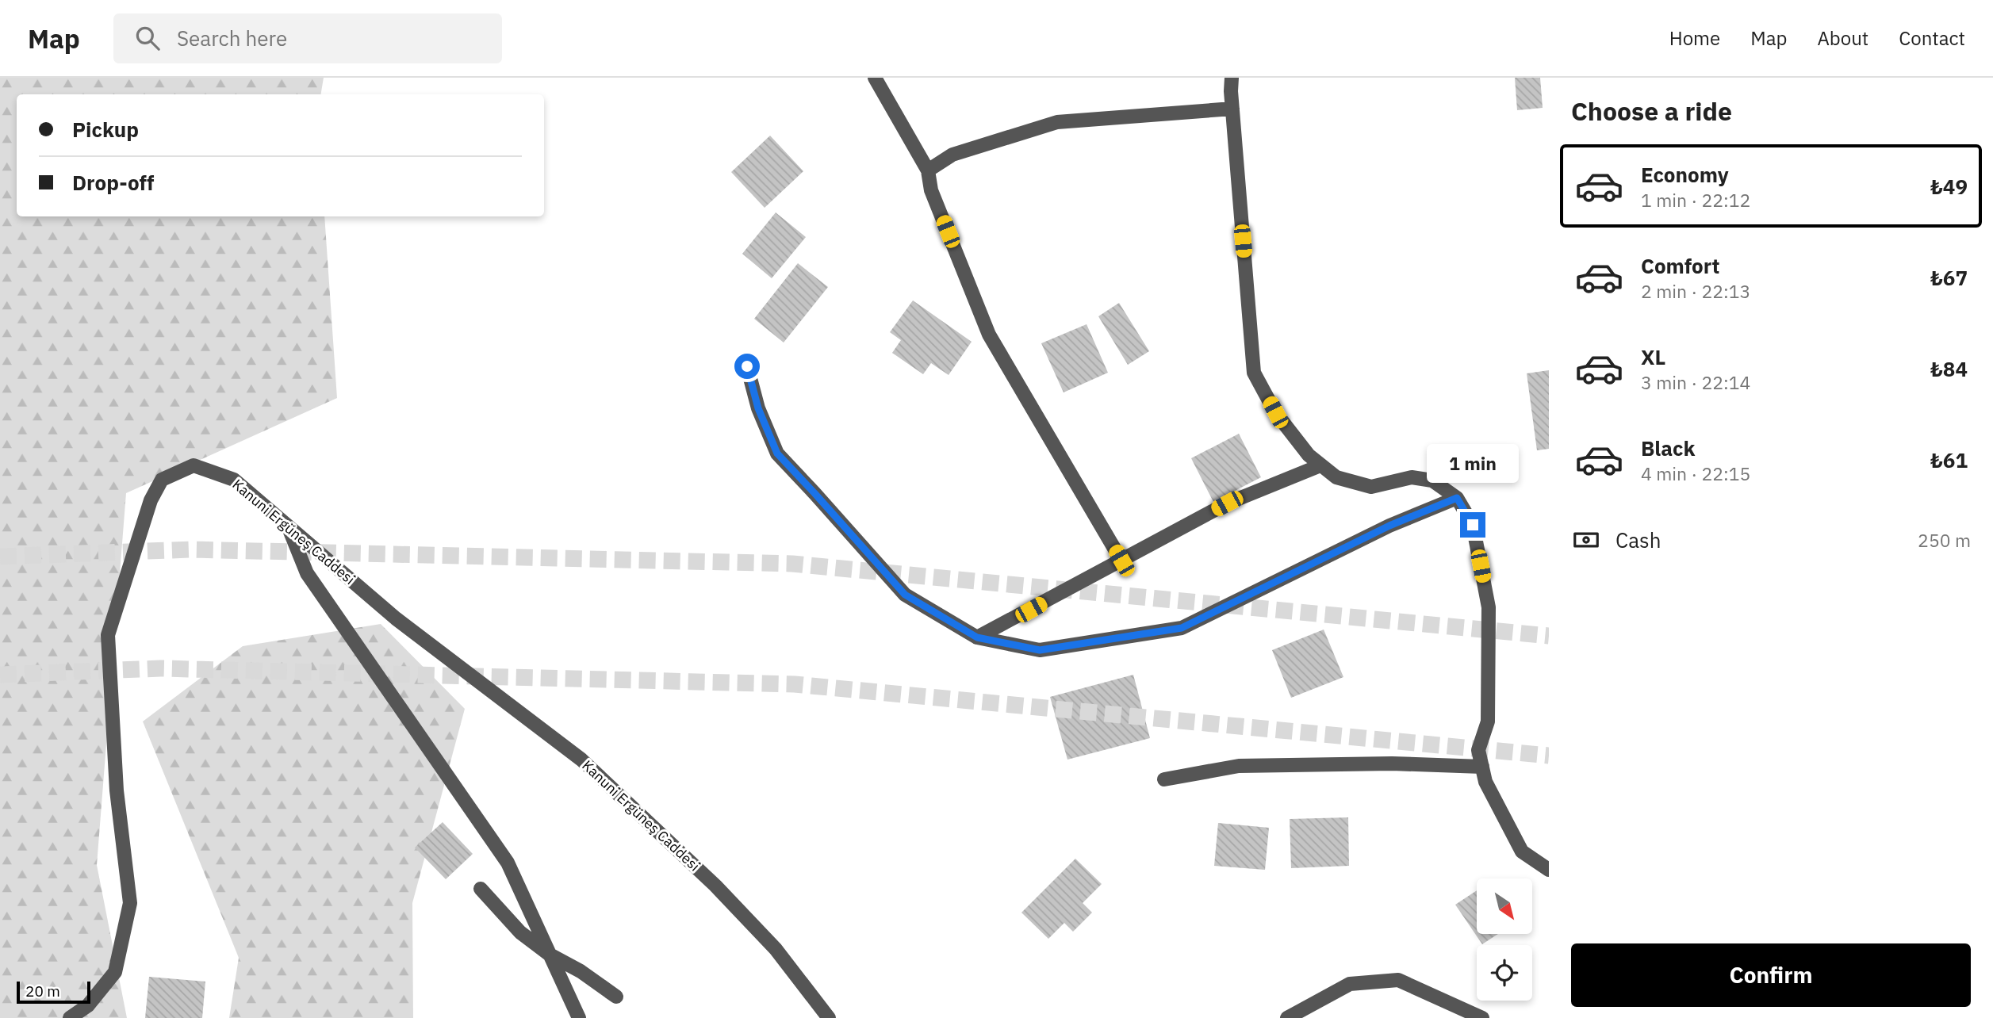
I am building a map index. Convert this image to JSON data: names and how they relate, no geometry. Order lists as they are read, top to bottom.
{
  "streets": {
    "street": ["Kanuni Ergüneş Caddesi"]
  },
  "scale_bar": "20 m",
  "north": "bottom right",
  "page": {
    "header": "Map",
    "search": "Search here",
    "nav": [
      "Home",
      "Map",
      "About",
      "Contact"
    ],
    "heading": "Choose a ride",
    "banner": ["Pickup", "Drop-off"],
    "list": [
      {
        "name": "Economy",
        "note": "1 min · 22:12",
        "value": "₺49"
      },
      {
        "name": "Comfort",
        "note": "2 min · 22:13",
        "value": "₺67"
      },
      {
        "name": "XL",
        "note": "3 min · 22:14",
        "value": "₺84"
      },
      {
        "name": "Black",
        "note": "4 min · 22:15",
        "value": "₺61"
      }
    ],
    "bubble": "1 min",
    "pay": ["Cash", "250 m"],
    "buttons": "Confirm",
    "scale": "20 m"
  }
}
